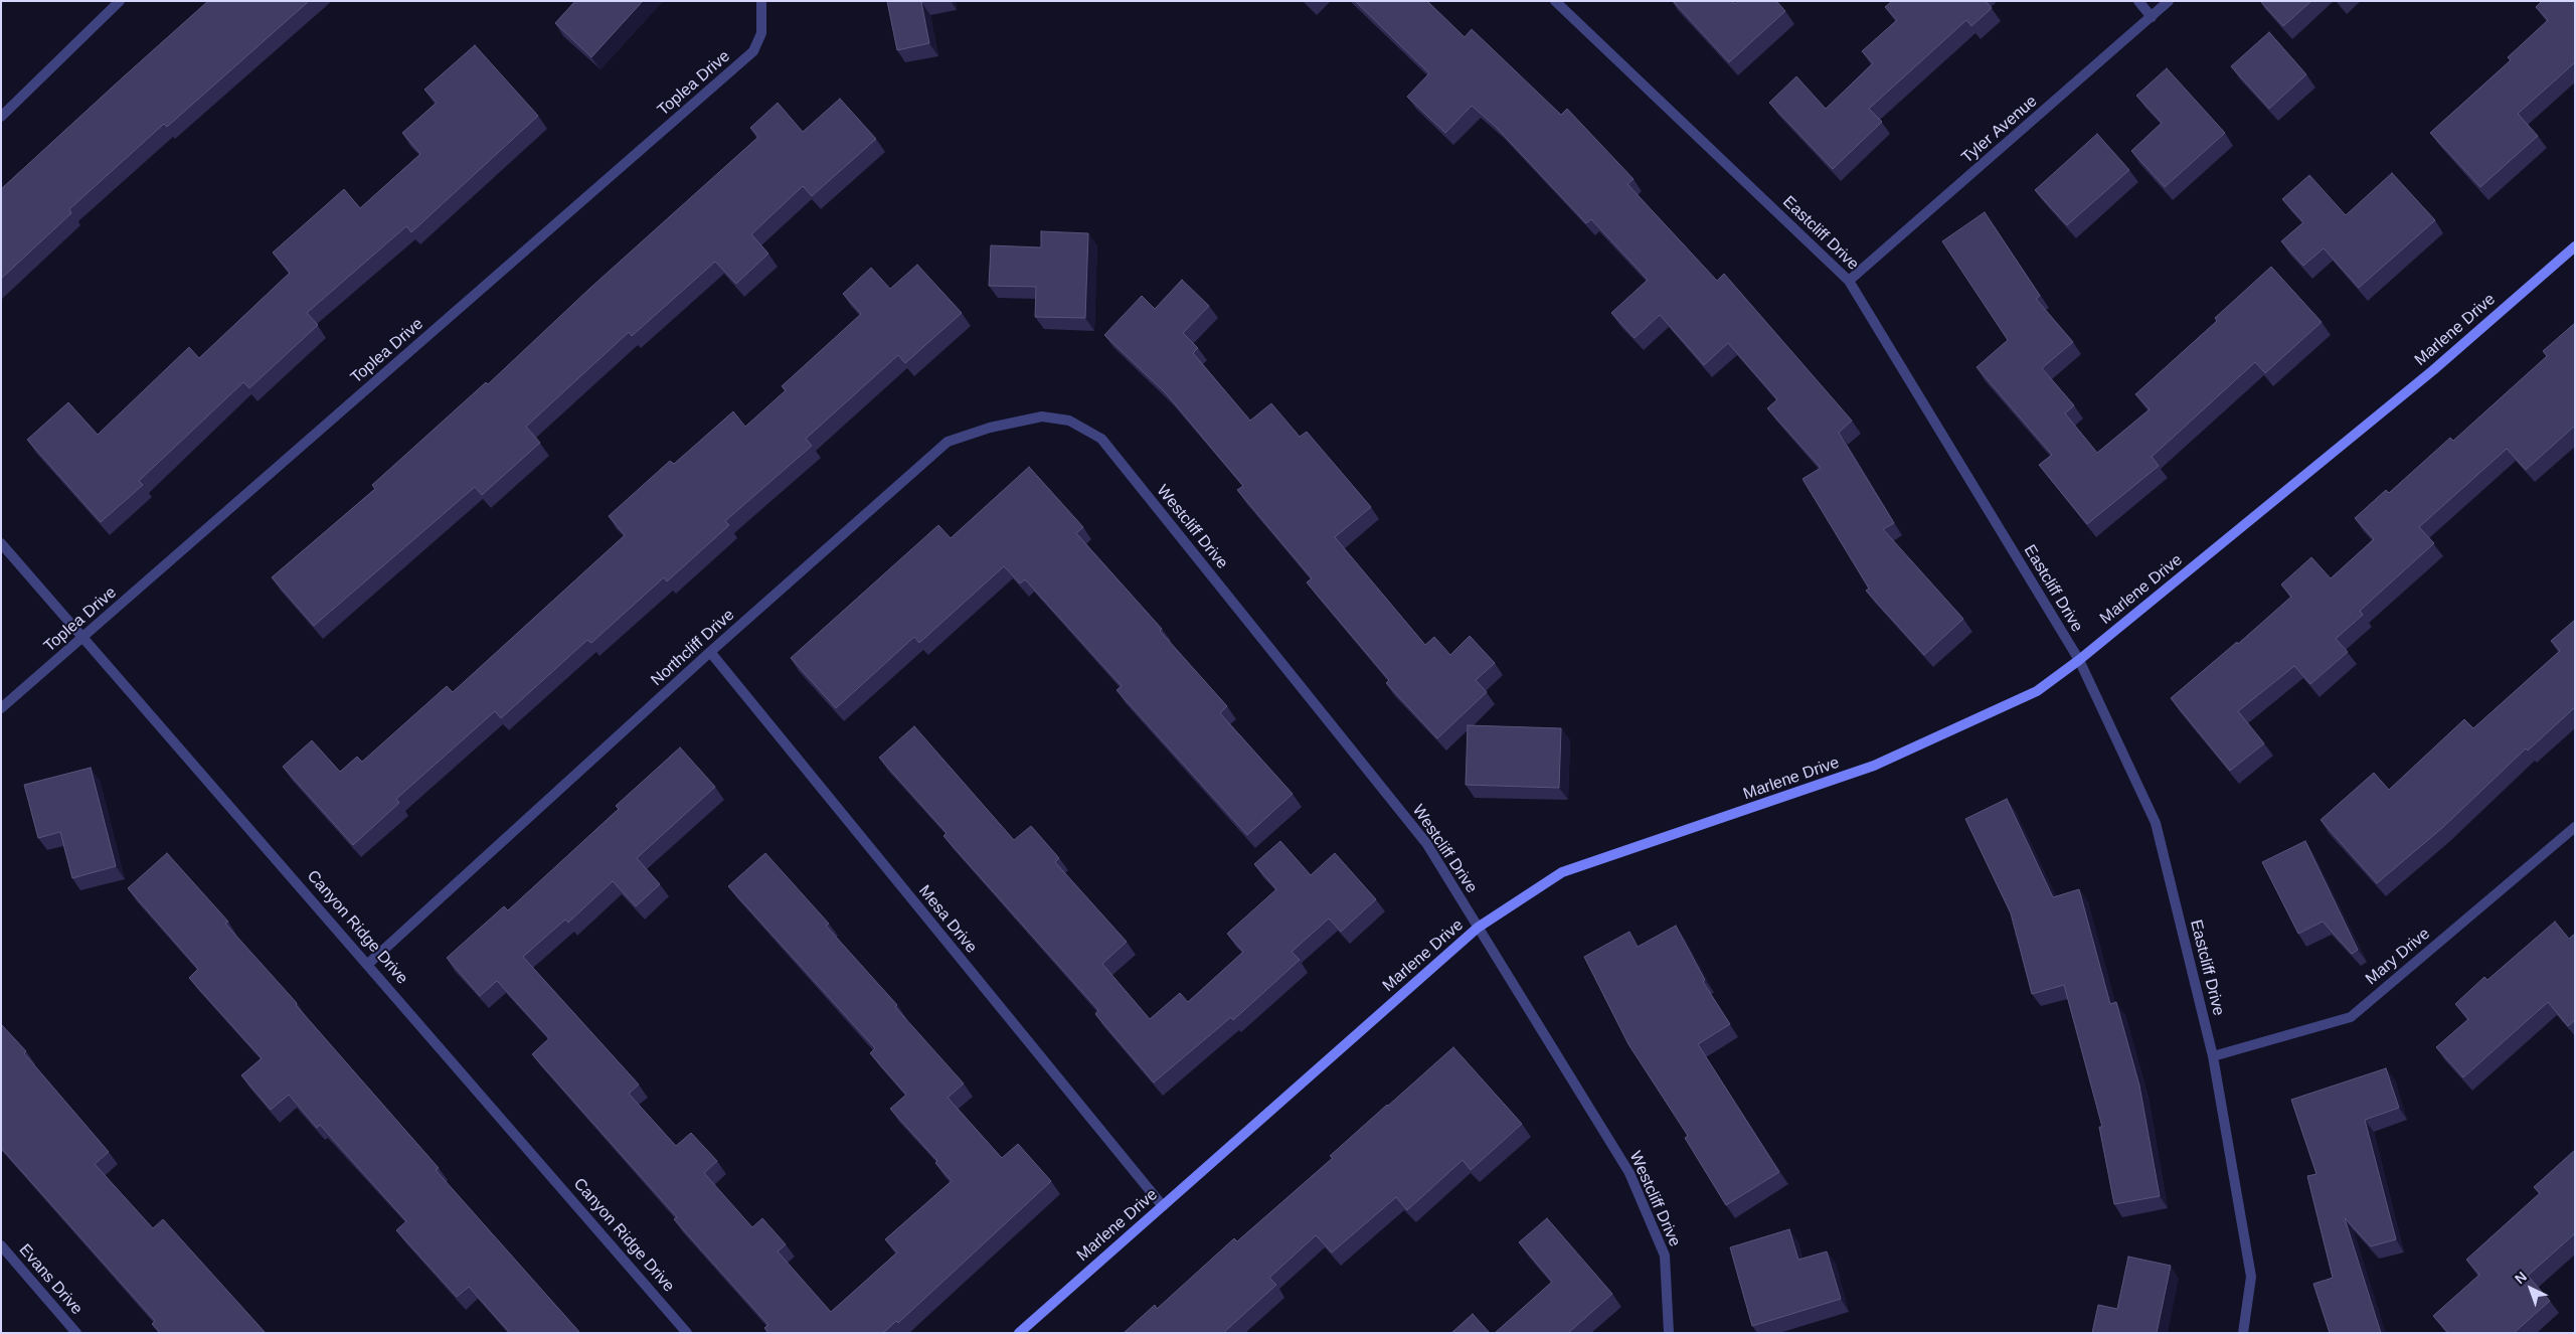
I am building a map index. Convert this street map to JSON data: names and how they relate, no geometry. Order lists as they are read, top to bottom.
{
  "streets": {
    "street": [
      "Toplea Drive",
      "Tyler Avenue",
      "Eastcliff Drive",
      "Marlene Drive",
      "Westcliff Drive",
      "Northcliff Drive",
      "Mesa Drive",
      "Canyon Ridge Drive",
      "Mary Drive",
      "Evans Drive"
    ]
  },
  "crossings": [
    ["Toplea Drive", "Canyon Ridge Drive"],
    ["Tyler Avenue", "Eastcliff Drive"],
    ["Eastcliff Drive", "Marlene Drive"],
    ["Eastcliff Drive", "Mary Drive"],
    ["Marlene Drive", "Westcliff Drive"],
    ["Marlene Drive", "Mesa Drive"],
    ["Westcliff Drive", "Northcliff Drive"],
    ["Northcliff Drive", "Mesa Drive"],
    ["Northcliff Drive", "Canyon Ridge Drive"]
  ],
  "north": "top left"
}
